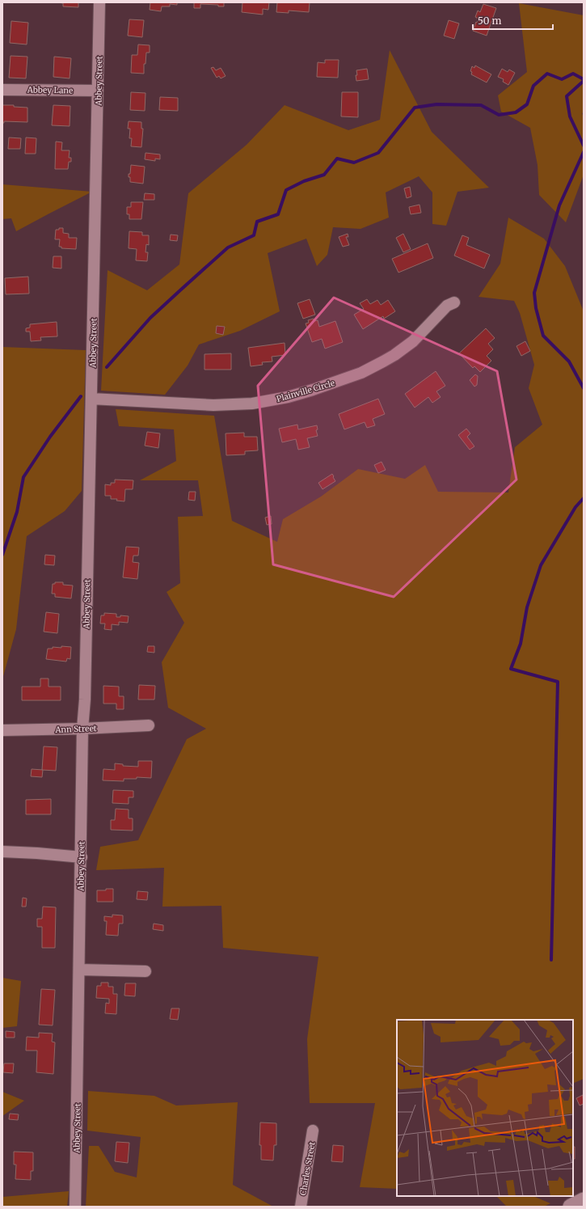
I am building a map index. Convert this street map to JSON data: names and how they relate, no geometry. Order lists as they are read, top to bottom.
{
  "streets": {
    "street": [
      "Abbey Street",
      "Abbey Lane",
      "Plainville Circle",
      "Ann Street",
      "Charles Street"
    ]
  },
  "crossings": [
    ["Abbey Street", "Abbey Lane"],
    ["Abbey Street", "Plainville Circle"],
    ["Abbey Street", "Ann Street"]
  ],
  "scale_bar": "50 m"
}
